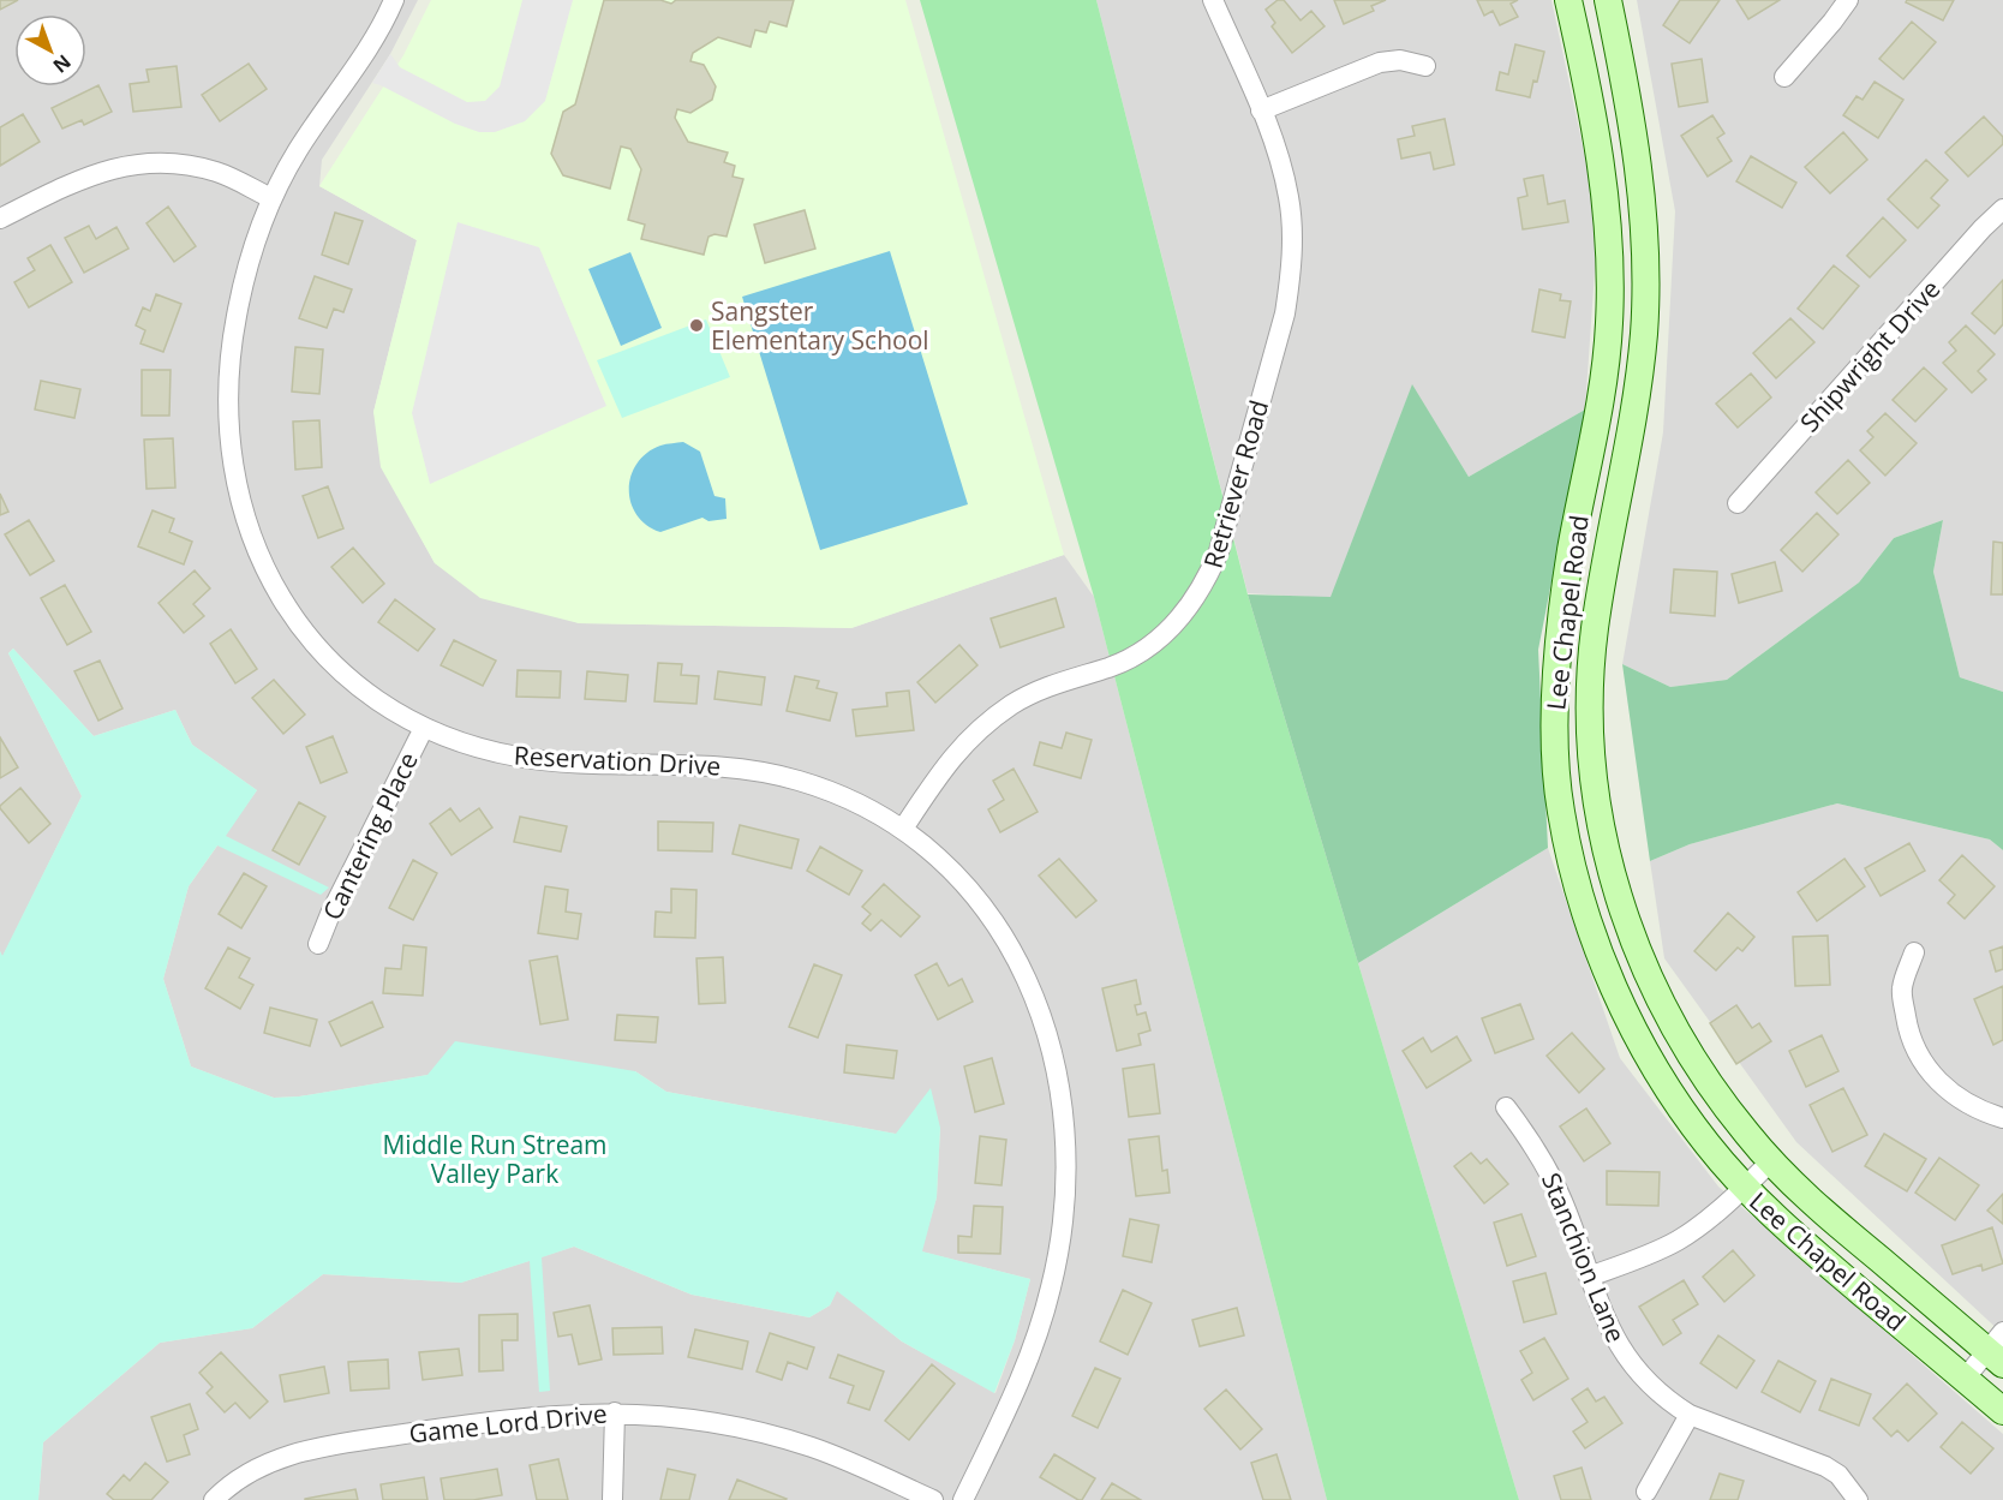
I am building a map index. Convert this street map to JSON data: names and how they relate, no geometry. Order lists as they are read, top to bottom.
{
  "streets": {
    "main road": ["Lee Chapel Road"],
    "street": [
      "Shipwright Drive",
      "Retriever Road",
      "Reservation Drive",
      "Cantering Place",
      "Stanchion Lane",
      "Game Lord Drive"
    ]
  },
  "crossings": [
    ["Retriever Road", "Reservation Drive"],
    ["Reservation Drive", "Cantering Place"]
  ],
  "parks": ["Middle Run Stream Valley Park"],
  "places": ["Sangster Elementary School"],
  "north": "bottom right"
}
